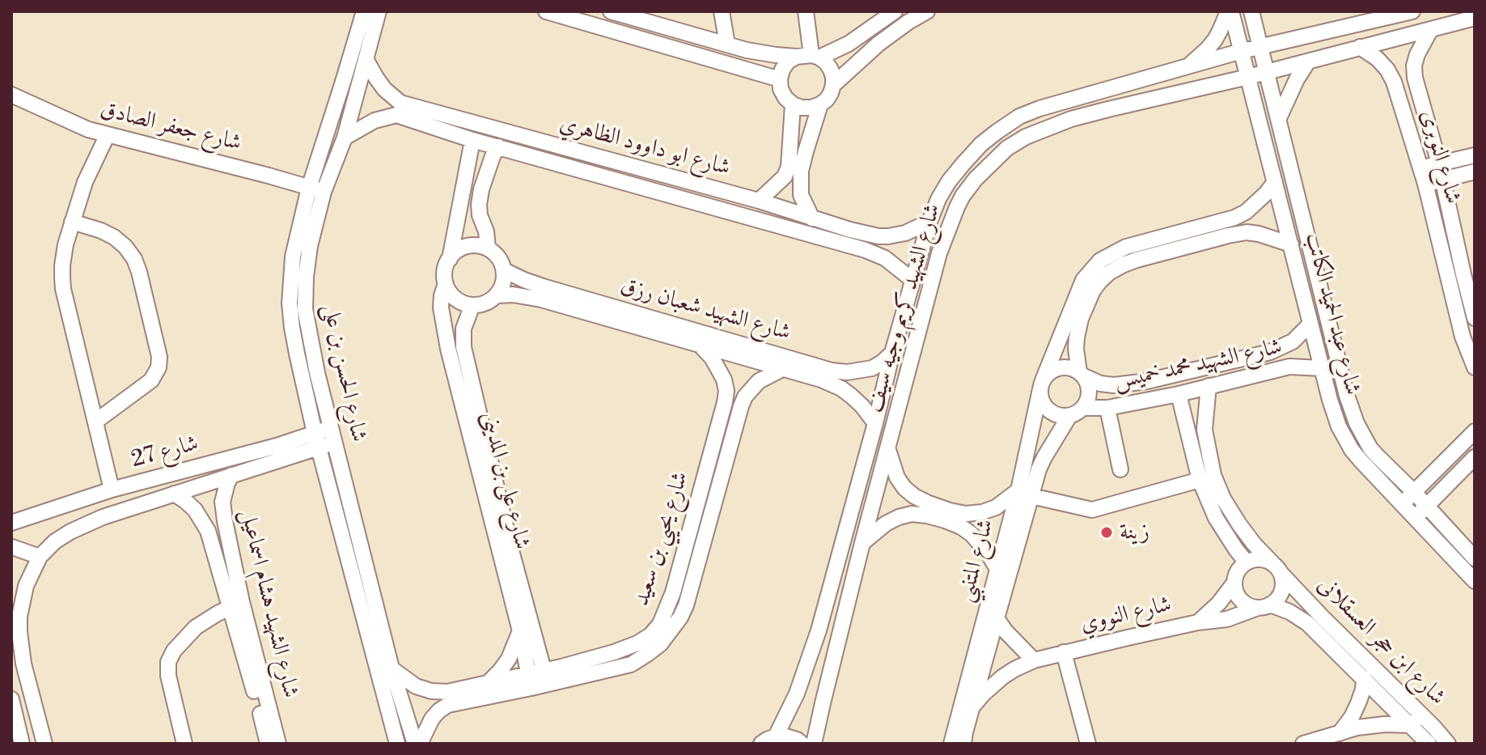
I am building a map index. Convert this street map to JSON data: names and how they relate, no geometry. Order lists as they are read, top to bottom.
{
  "streets": {
    "street": [
      "شارع جعفر الصادق",
      "شارع ابو داوود الظاهري",
      "شارع النوبرى",
      "شارع الشهيد كريم وجيه سيف",
      "شارع الشهيد شعبان رزق",
      "شارع عبد الحميد الكاتب",
      "شارع الشهيد محمد خميس",
      "شارع الحسن بن على",
      "شارع 27",
      "شارع على بن المدينى",
      "شارع يحيي بن سعيد",
      "شارع المتنبي",
      "شارع الشهيد هشام اسماعيل",
      "شارع النووي",
      "شارع ابن حجر العسقلانى"
    ]
  },
  "crossings": [
    ["شارع جعفر الصادق", "شارع الحسن بن على"],
    ["شارع ابو داوود الظاهري", "شارع الشهيد كريم وجيه سيف"],
    ["شارع ابو داوود الظاهري", "شارع الحسن بن على"],
    ["شارع النوبرى", "شارع الشهيد كريم وجيه سيف"],
    ["شارع الشهيد كريم وجيه سيف", "شارع الشهيد شعبان رزق"],
    ["شارع الشهيد كريم وجيه سيف", "شارع عبد الحميد الكاتب"],
    ["شارع الشهيد شعبان رزق", "شارع على بن المدينى"],
    ["شارع الشهيد شعبان رزق", "شارع يحيي بن سعيد"],
    ["شارع عبد الحميد الكاتب", "شارع الشهيد محمد خميس"],
    ["شارع عبد الحميد الكاتب", "شارع المتنبي"],
    ["شارع الشهيد محمد خميس", "شارع المتنبي"],
    ["شارع الشهيد محمد خميس", "شارع ابن حجر العسقلانى"],
    ["شارع الحسن بن على", "شارع 27"],
    ["شارع الحسن بن على", "شارع يحيي بن سعيد"],
    ["شارع 27", "شارع الشهيد هشام اسماعيل"],
    ["شارع على بن المدينى", "شارع يحيي بن سعيد"],
    ["شارع المتنبي", "شارع النووي"],
    ["شارع النووي", "شارع ابن حجر العسقلانى"]
  ],
  "places": ["زينة"]
}
